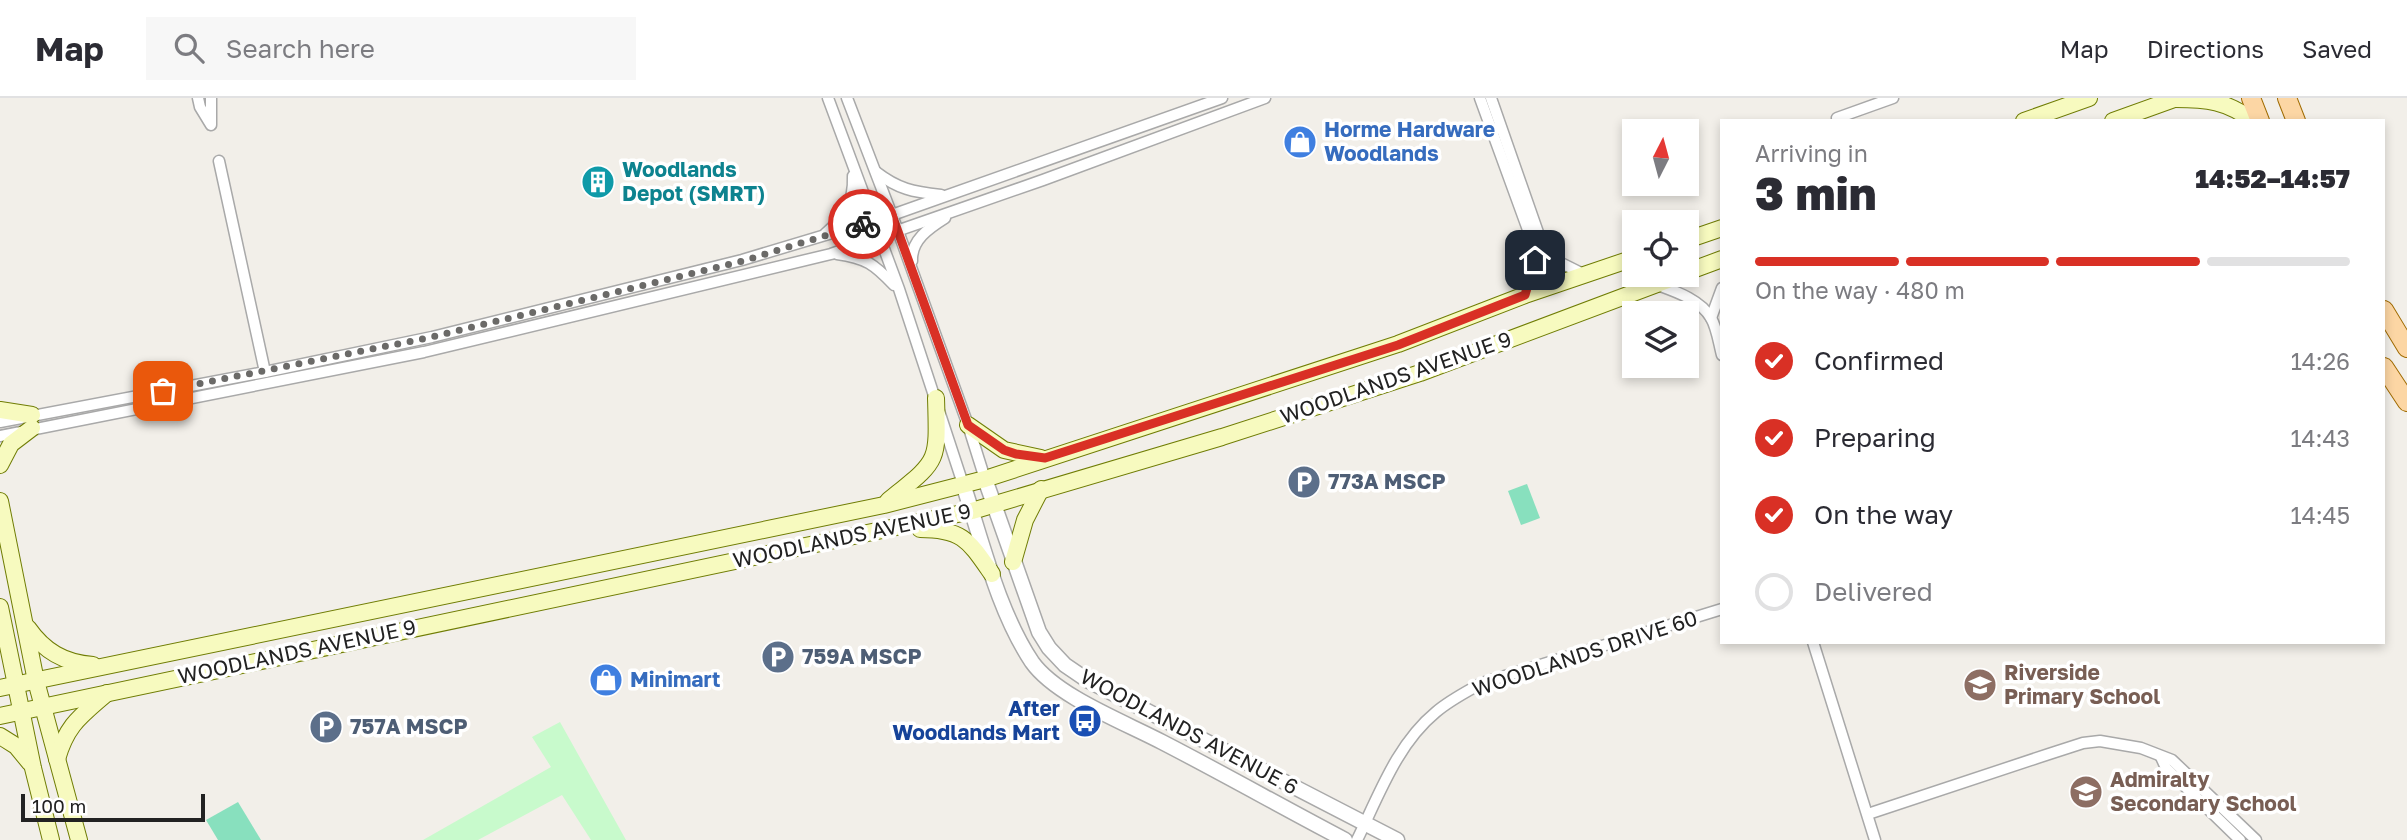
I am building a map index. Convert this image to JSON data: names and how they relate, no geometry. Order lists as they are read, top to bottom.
{
  "streets": {
    "main road": ["WOODLANDS AVENUE 9"],
    "street": ["WOODLANDS DRIVE 60", "WOODLANDS AVENUE 6"]
  },
  "crossings": [
    ["WOODLANDS AVENUE 9", "WOODLANDS AVENUE 6"],
    ["WOODLANDS DRIVE 60", "WOODLANDS AVENUE 6"]
  ],
  "places": {
    "shop": ["Horme Hardware Woodlands", "Minimart"],
    "building": ["Woodlands Depot (SMRT)"],
    "parking": ["773A MSCP", "759A MSCP", "757A MSCP"],
    "school or university": ["Riverside Primary School", "Admiralty Secondary School"],
    "bus stop": ["After Woodlands Mart"]
  },
  "scale_bar": "100 m",
  "north": "top",
  "page": {
    "header": "Map",
    "search": "Search here",
    "nav": ["Map", "Directions", "Saved"],
    "heading": ["3 min", "Arriving in", "14:52–14:57"],
    "bar": "On the way · 480 m",
    "list": [
      ["Confirmed", "14:26"],
      ["Preparing", "14:43"],
      ["On the way", "14:45"],
      "Delivered"
    ],
    "scale": "100 m"
  }
}
